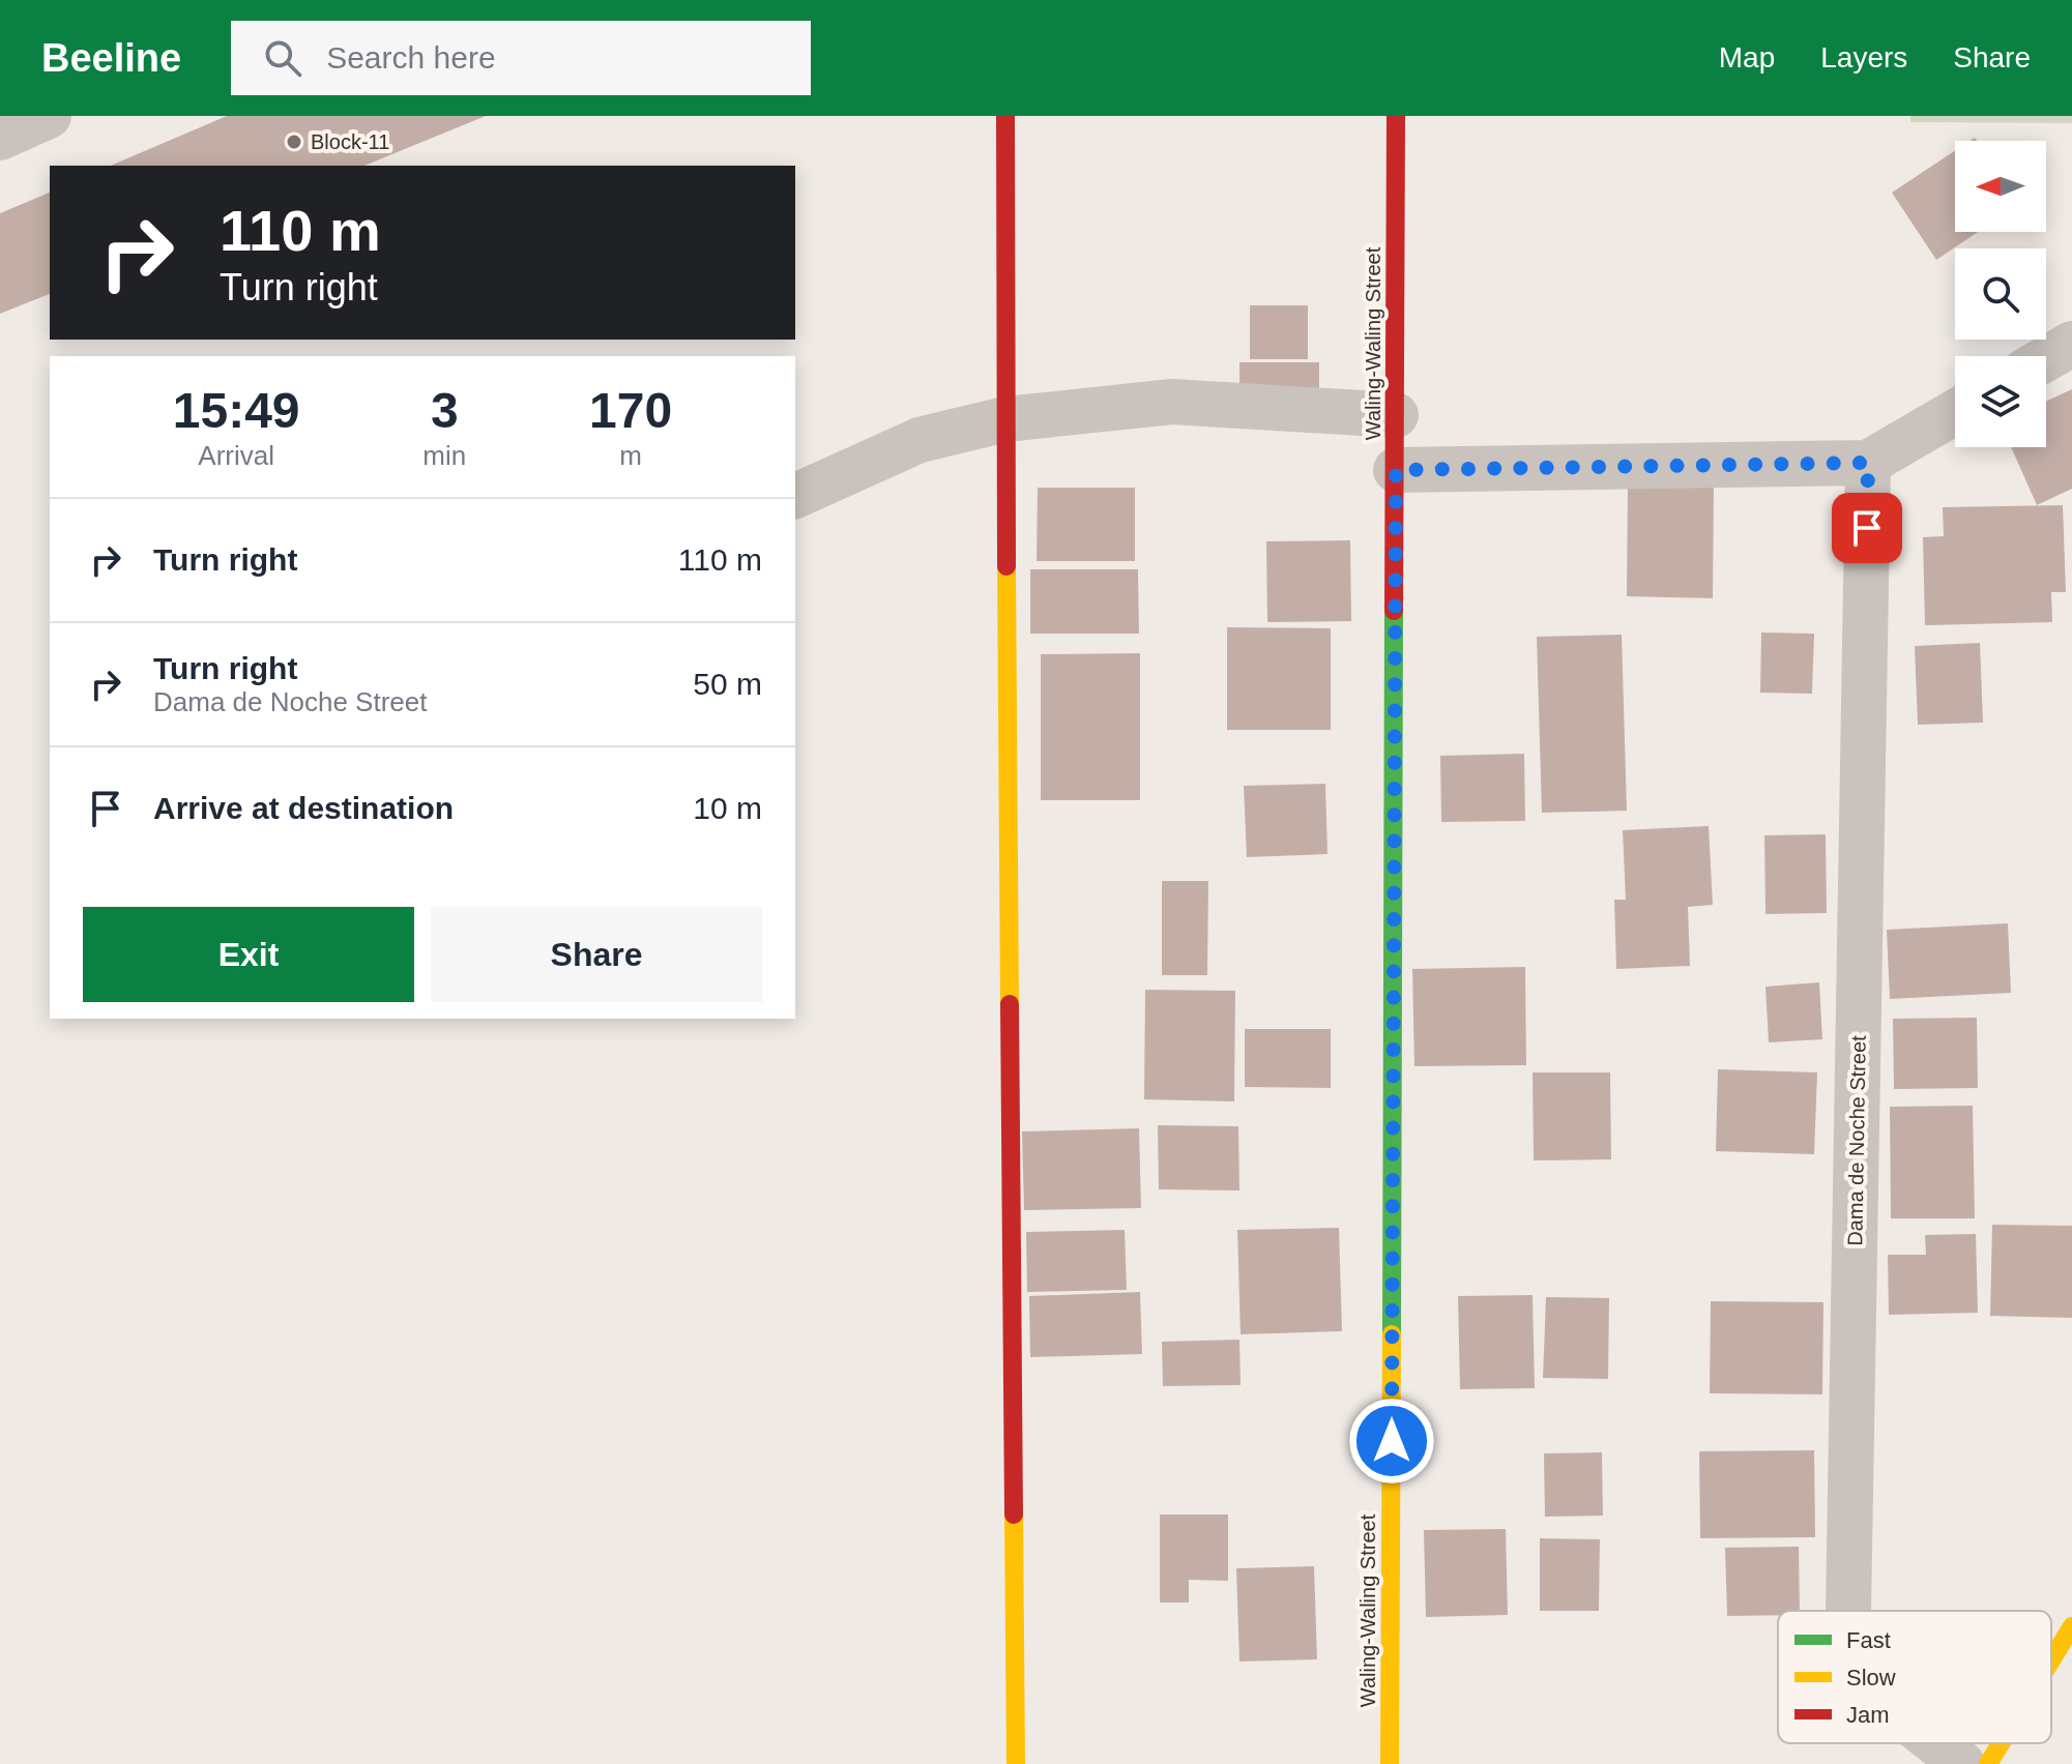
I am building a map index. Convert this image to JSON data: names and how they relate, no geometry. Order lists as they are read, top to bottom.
{
  "streets": {
    "street": ["Waling-Waling Street", "Dama de Noche Street"]
  },
  "places": ["Block-11"],
  "legend": ["Fast", "Slow", "Jam"],
  "north": "left",
  "page": {
    "header": "Beeline",
    "search": "Search here",
    "nav": ["Map", "Layers", "Share"],
    "turn": ["110 m", "Turn right"],
    "eta": [
      "15:49",
      "Arrival",
      "3",
      "min",
      "170",
      "m"
    ],
    "list": [
      {
        "name": "Turn right",
        "value": "110 m"
      },
      {
        "name": "Turn right",
        "note": "Dama de Noche Street",
        "value": "50 m"
      },
      {
        "name": "Arrive at destination",
        "value": "10 m"
      }
    ],
    "buttons": ["Exit", "Share"]
  }
}
